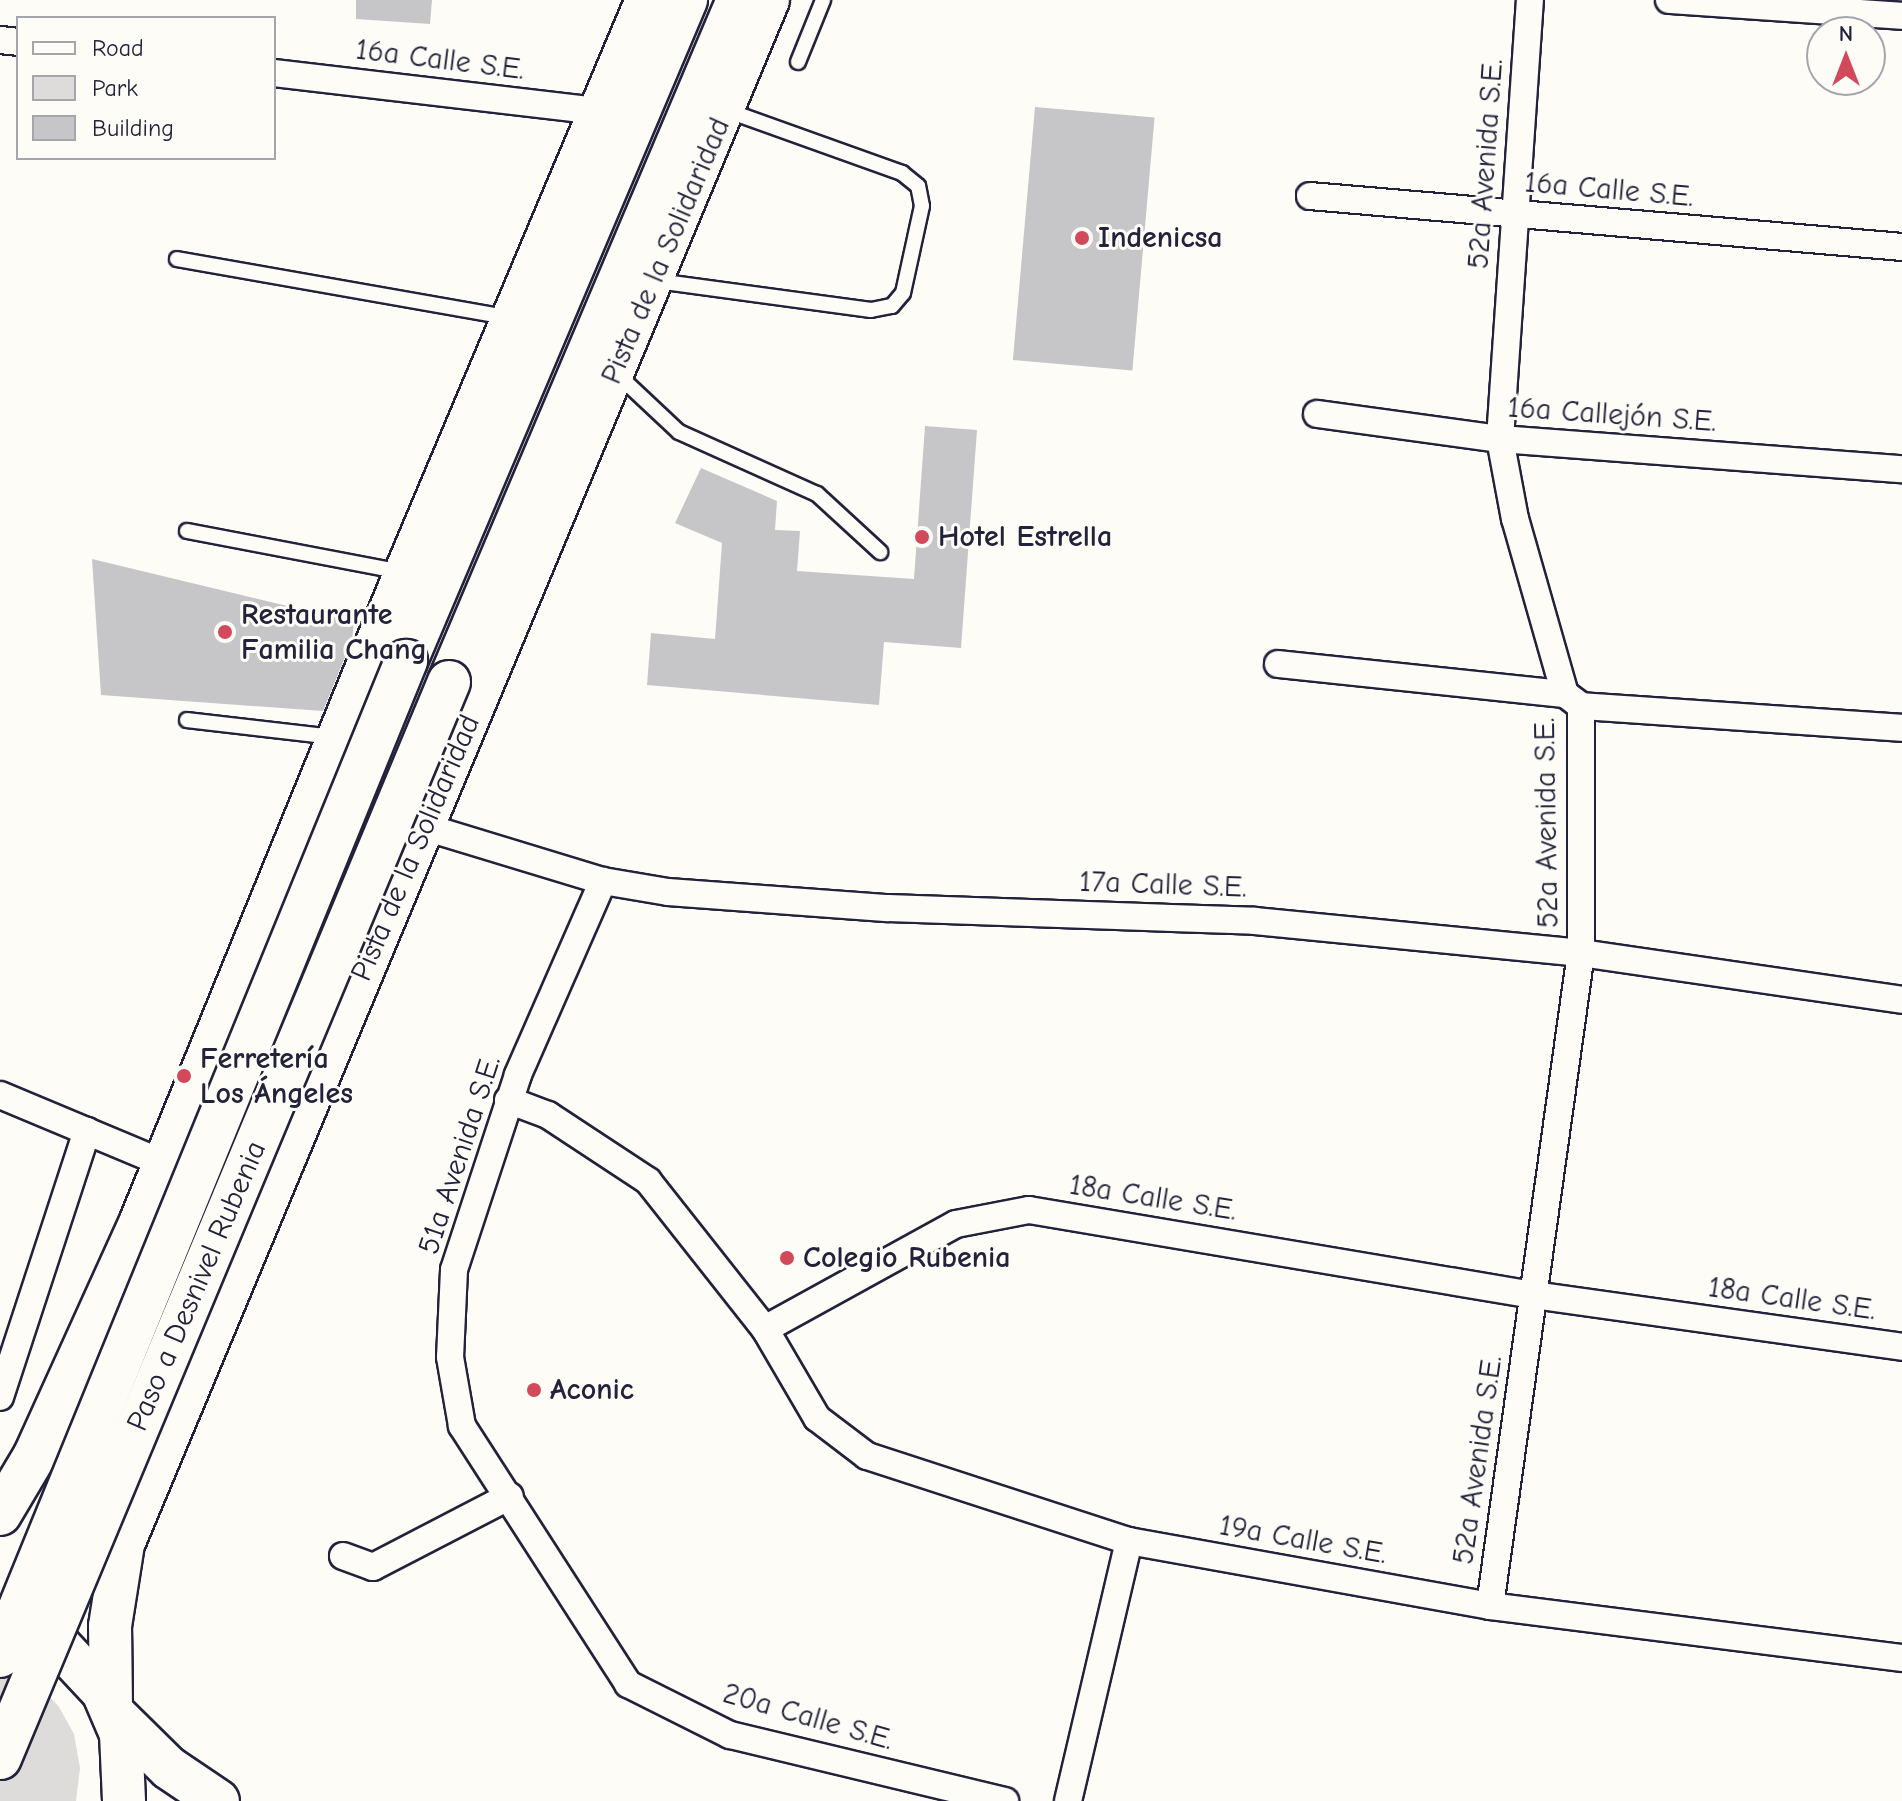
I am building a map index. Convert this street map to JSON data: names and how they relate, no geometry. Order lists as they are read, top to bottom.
{
  "streets": {
    "main road": ["Pista de la Solidaridad", "Paso a Desnivel Rubenia"],
    "street": [
      "16a Calle S.E.",
      "52a Avenida S.E.",
      "16a Callejón S.E.",
      "17a Calle S.E.",
      "51a Avenida S.E.",
      "18a Calle S.E.",
      "19a Calle S.E.",
      "20a Calle S.E."
    ]
  },
  "crossings": [
    ["16a Calle S.E.", "52a Avenida S.E."],
    ["52a Avenida S.E.", "16a Callejón S.E."],
    ["52a Avenida S.E.", "17a Calle S.E."],
    ["52a Avenida S.E.", "18a Calle S.E."],
    ["52a Avenida S.E.", "19a Calle S.E."],
    ["Pista de la Solidaridad", "17a Calle S.E."],
    ["Pista de la Solidaridad", "Paso a Desnivel Rubenia"],
    ["17a Calle S.E.", "51a Avenida S.E."],
    ["51a Avenida S.E.", "20a Calle S.E."],
    ["18a Calle S.E.", "19a Calle S.E."]
  ],
  "places": [
    "Indenicsa",
    "Hotel Estrella",
    "Restaurante Familia Chang",
    "Ferretería Los Ángeles",
    "Colegio Rubenia",
    "Aconic"
  ],
  "legend": ["Road", "Park", "Building"],
  "north": "top"
}
